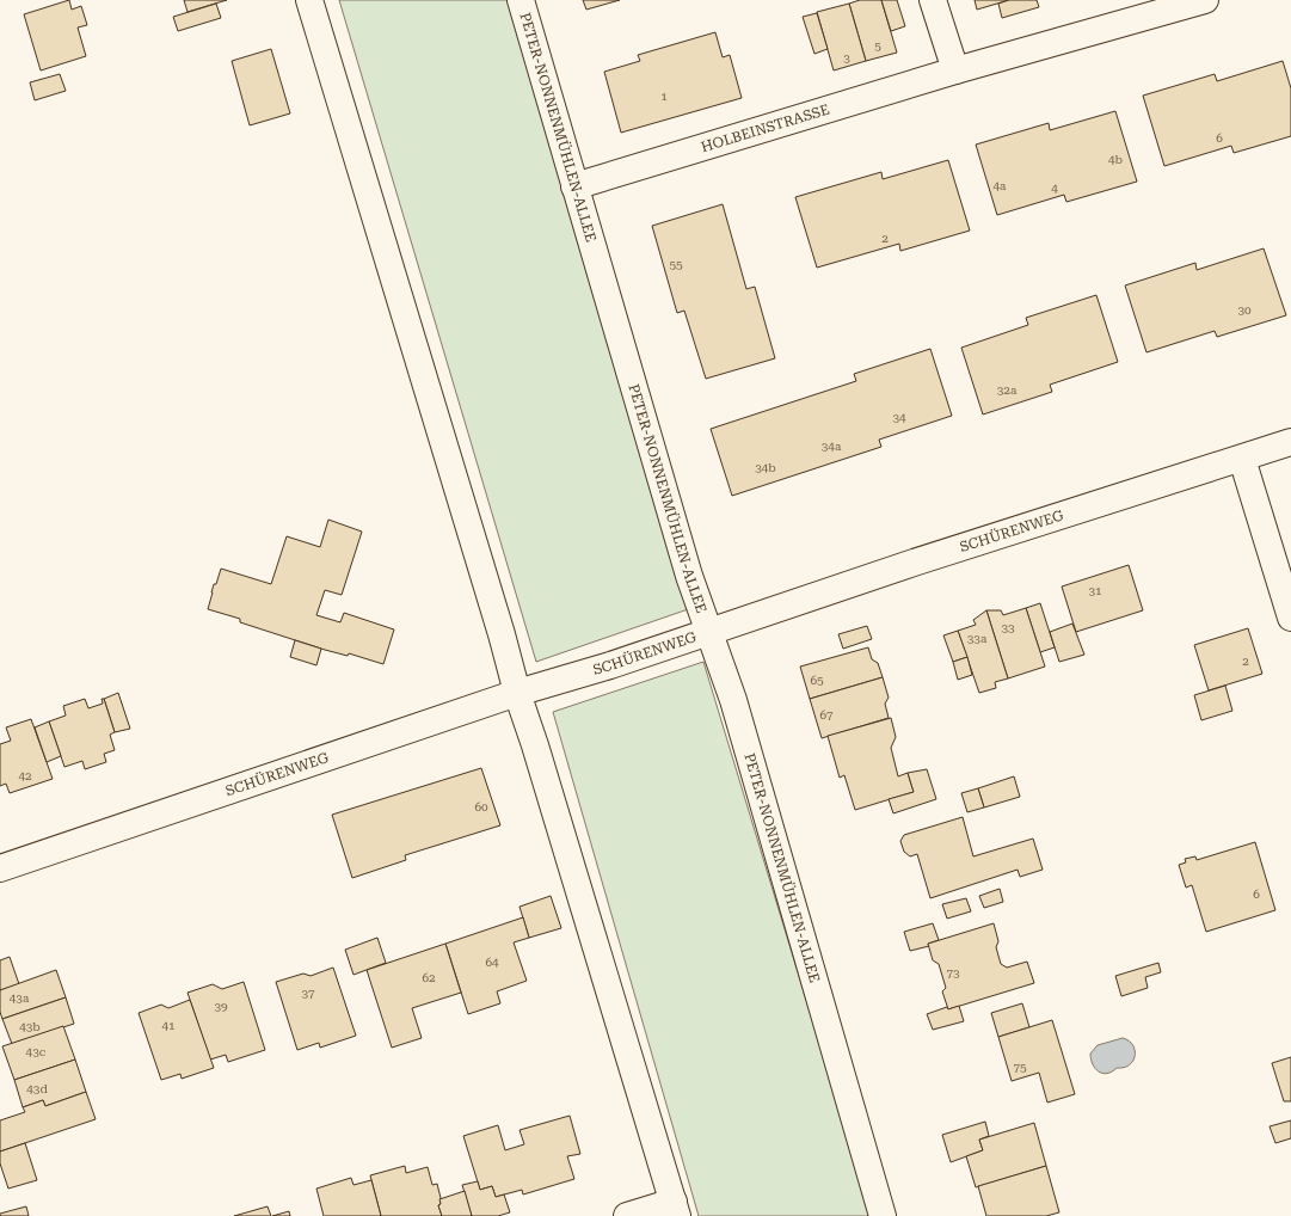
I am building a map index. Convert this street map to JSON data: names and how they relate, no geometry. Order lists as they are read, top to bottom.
{
  "streets": {
    "street": ["PETER-NONNENMÜHLEN-ALLEE", "HOLBEINSTRASSE", "SCHÜRENWEG"]
  },
  "crossings": [
    ["PETER-NONNENMÜHLEN-ALLEE", "HOLBEINSTRASSE"],
    ["PETER-NONNENMÜHLEN-ALLEE", "SCHÜRENWEG"]
  ],
  "house_numbers": [
    "5",
    "3",
    "1",
    "6",
    "4b",
    "4a",
    "4",
    "2",
    "55",
    "30",
    "32a",
    "34",
    "34a",
    "34b",
    "31",
    "33",
    "33a",
    "2",
    "65",
    "67",
    "42",
    "60",
    "6",
    "64",
    "73",
    "62",
    "37",
    "43a",
    "39",
    "41",
    "43b",
    "43c",
    "75",
    "43d"
  ]
}
